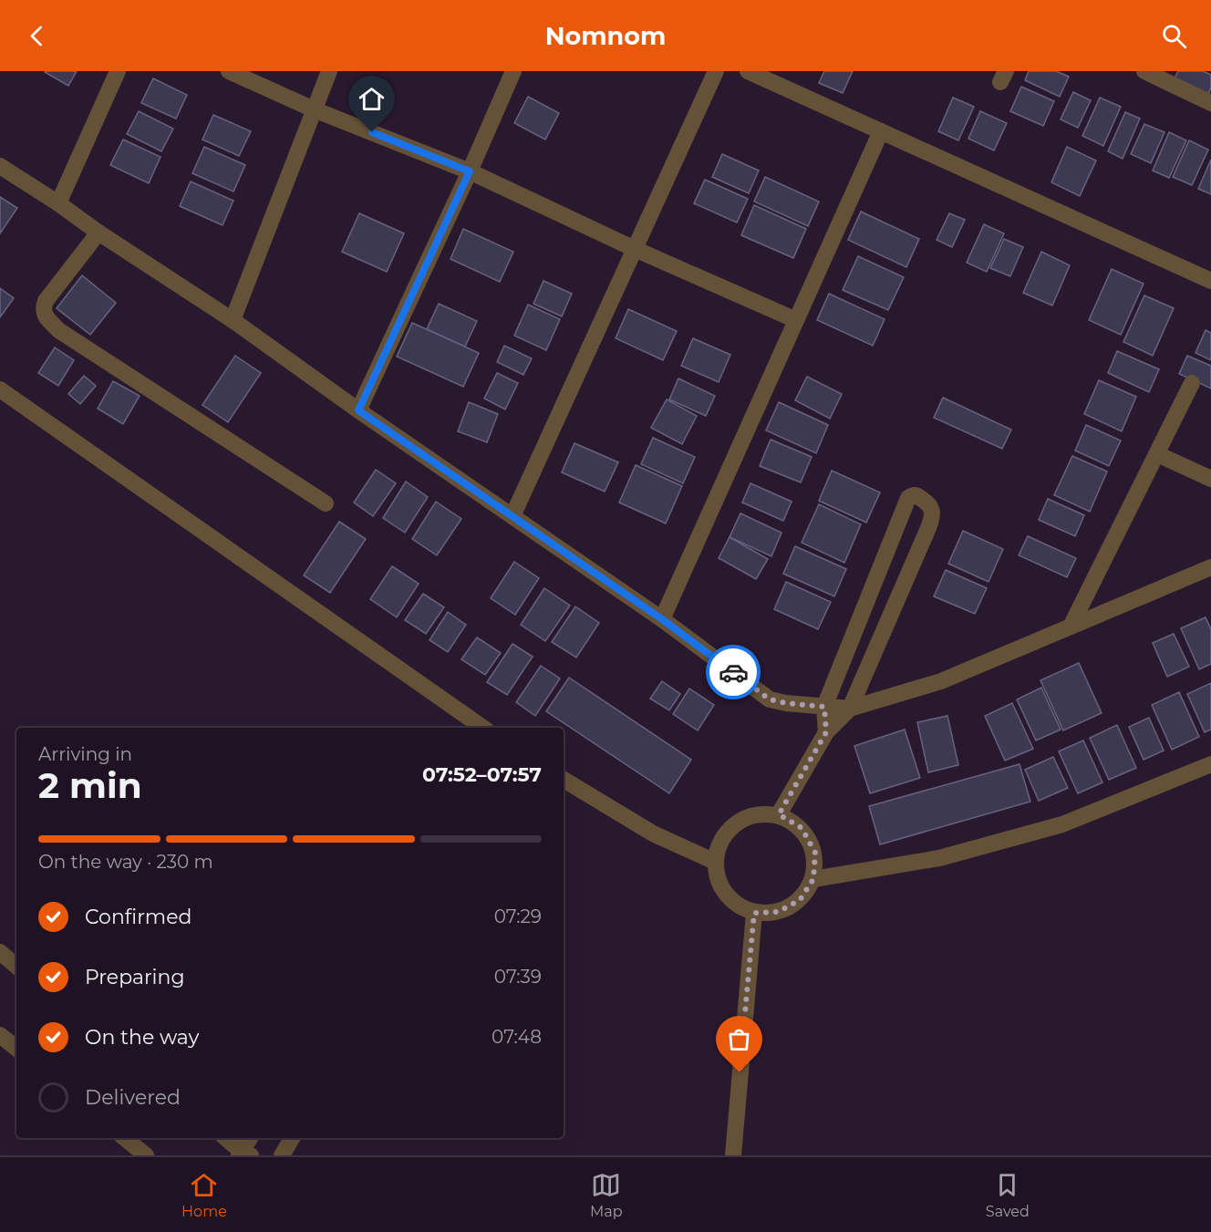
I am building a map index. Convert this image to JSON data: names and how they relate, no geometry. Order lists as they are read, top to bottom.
{
  "page": {
    "header": "Nomnom",
    "heading": ["2 min", "Arriving in", "07:52–07:57"],
    "bar": "On the way · 230 m",
    "list": [
      ["Confirmed", "07:29"],
      ["Preparing", "07:39"],
      ["On the way", "07:48"],
      "Delivered"
    ],
    "tabs": ["Home", "Map", "Saved"]
  }
}
